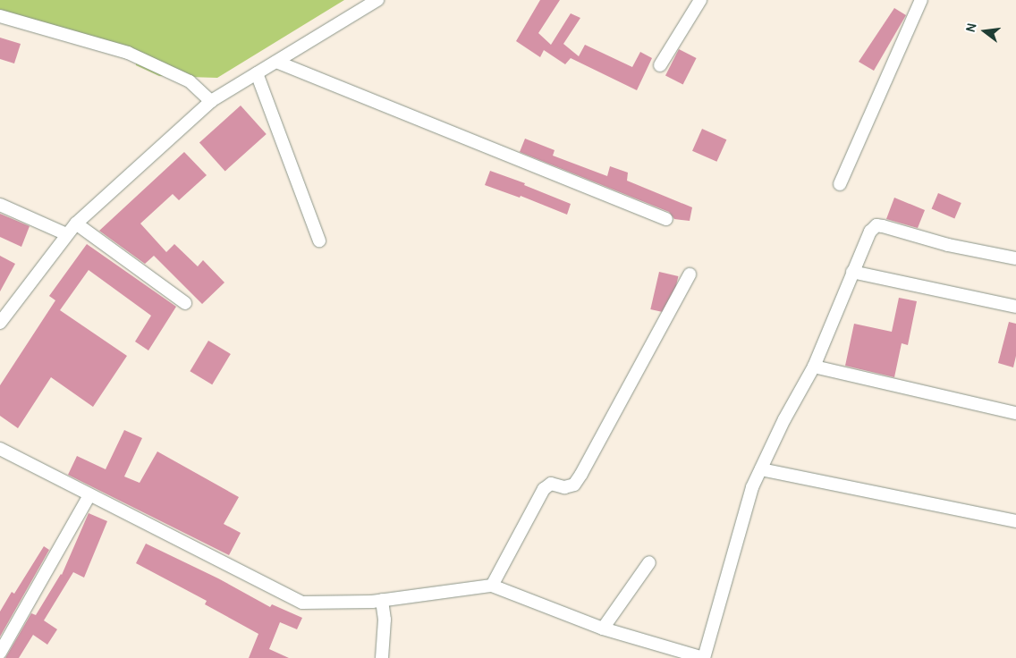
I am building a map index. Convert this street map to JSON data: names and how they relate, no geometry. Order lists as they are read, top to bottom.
{
  "north": "left"
}
